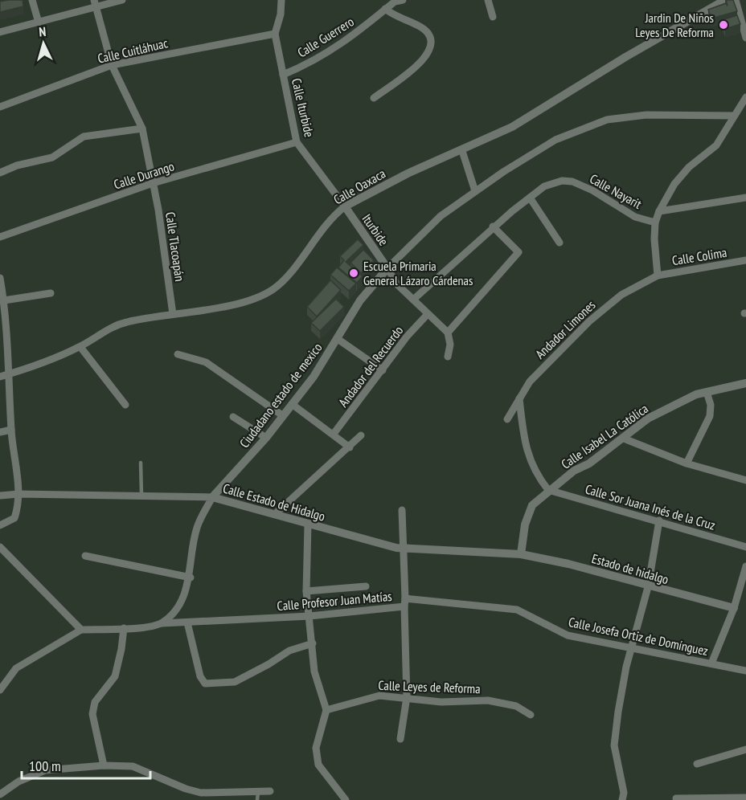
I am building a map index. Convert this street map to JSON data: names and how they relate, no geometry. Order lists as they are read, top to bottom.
{
  "streets": {
    "street": [
      "Calle Guerrero",
      "Calle Cuitláhuac",
      "Calle Iturbide",
      "Calle Durango",
      "Calle Oaxaca",
      "Calle Nayarit",
      "Iturbide",
      "Calle Tlacoapán",
      "Calle Colima",
      "Andador Limones",
      "Andador del Recuerdo",
      "Ciudadano estado de mexico",
      "Calle Isabel La Católica",
      "Calle Estado de Hidalgo",
      "Calle Sor Juana Inés de la Cruz",
      "Estado de hidalgo",
      "Calle Profesor Juan Matías",
      "Calle Josefa Ortiz de Domínguez",
      "Calle Leyes de Reforma"
    ]
  },
  "crossings": [
    ["Calle Guerrero", "Calle Iturbide"],
    ["Calle Cuitláhuac", "Calle Iturbide"],
    ["Calle Cuitláhuac", "Calle Tlacoapán"],
    ["Calle Iturbide", "Calle Durango"],
    ["Calle Iturbide", "Calle Oaxaca"],
    ["Calle Iturbide", "Iturbide"],
    ["Calle Durango", "Calle Tlacoapán"],
    ["Calle Oaxaca", "Iturbide"],
    ["Calle Oaxaca", "Calle Tlacoapán"],
    ["Calle Nayarit", "Iturbide"],
    ["Iturbide", "Andador del Recuerdo"],
    ["Iturbide", "Ciudadano estado de mexico"],
    ["Calle Colima", "Andador Limones"],
    ["Ciudadano estado de mexico", "Calle Estado de Hidalgo"],
    ["Ciudadano estado de mexico", "Calle Profesor Juan Matías"],
    ["Calle Isabel La Católica", "Calle Estado de Hidalgo"],
    ["Calle Isabel La Católica", "Calle Sor Juana Inés de la Cruz"],
    ["Calle Isabel La Católica", "Estado de hidalgo"],
    ["Calle Estado de Hidalgo", "Estado de hidalgo"],
    ["Calle Profesor Juan Matías", "Calle Josefa Ortiz de Domínguez"]
  ],
  "places": ["Jardin De Niños Leyes De Reforma", "Escuela Primaria General Lázaro Cárdenas"],
  "scale_bar": "100 m",
  "north": "top"
}
